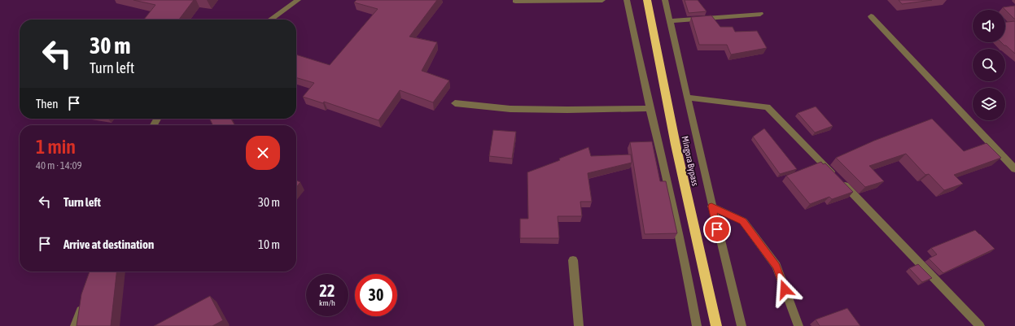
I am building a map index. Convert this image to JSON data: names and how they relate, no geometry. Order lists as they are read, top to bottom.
{
  "streets": {
    "highway": ["Mingora Bypass"]
  },
  "page": {
    "turn": ["30 m", "Turn left"],
    "then": "Then",
    "heading": ["1 min", "40 m · 14:09"],
    "list": [
      {
        "name": "Turn left",
        "value": "30 m"
      },
      {
        "name": "Arrive at destination",
        "value": "10 m"
      }
    ],
    "speed": "22 km/h",
    "limit": "30"
  }
}
